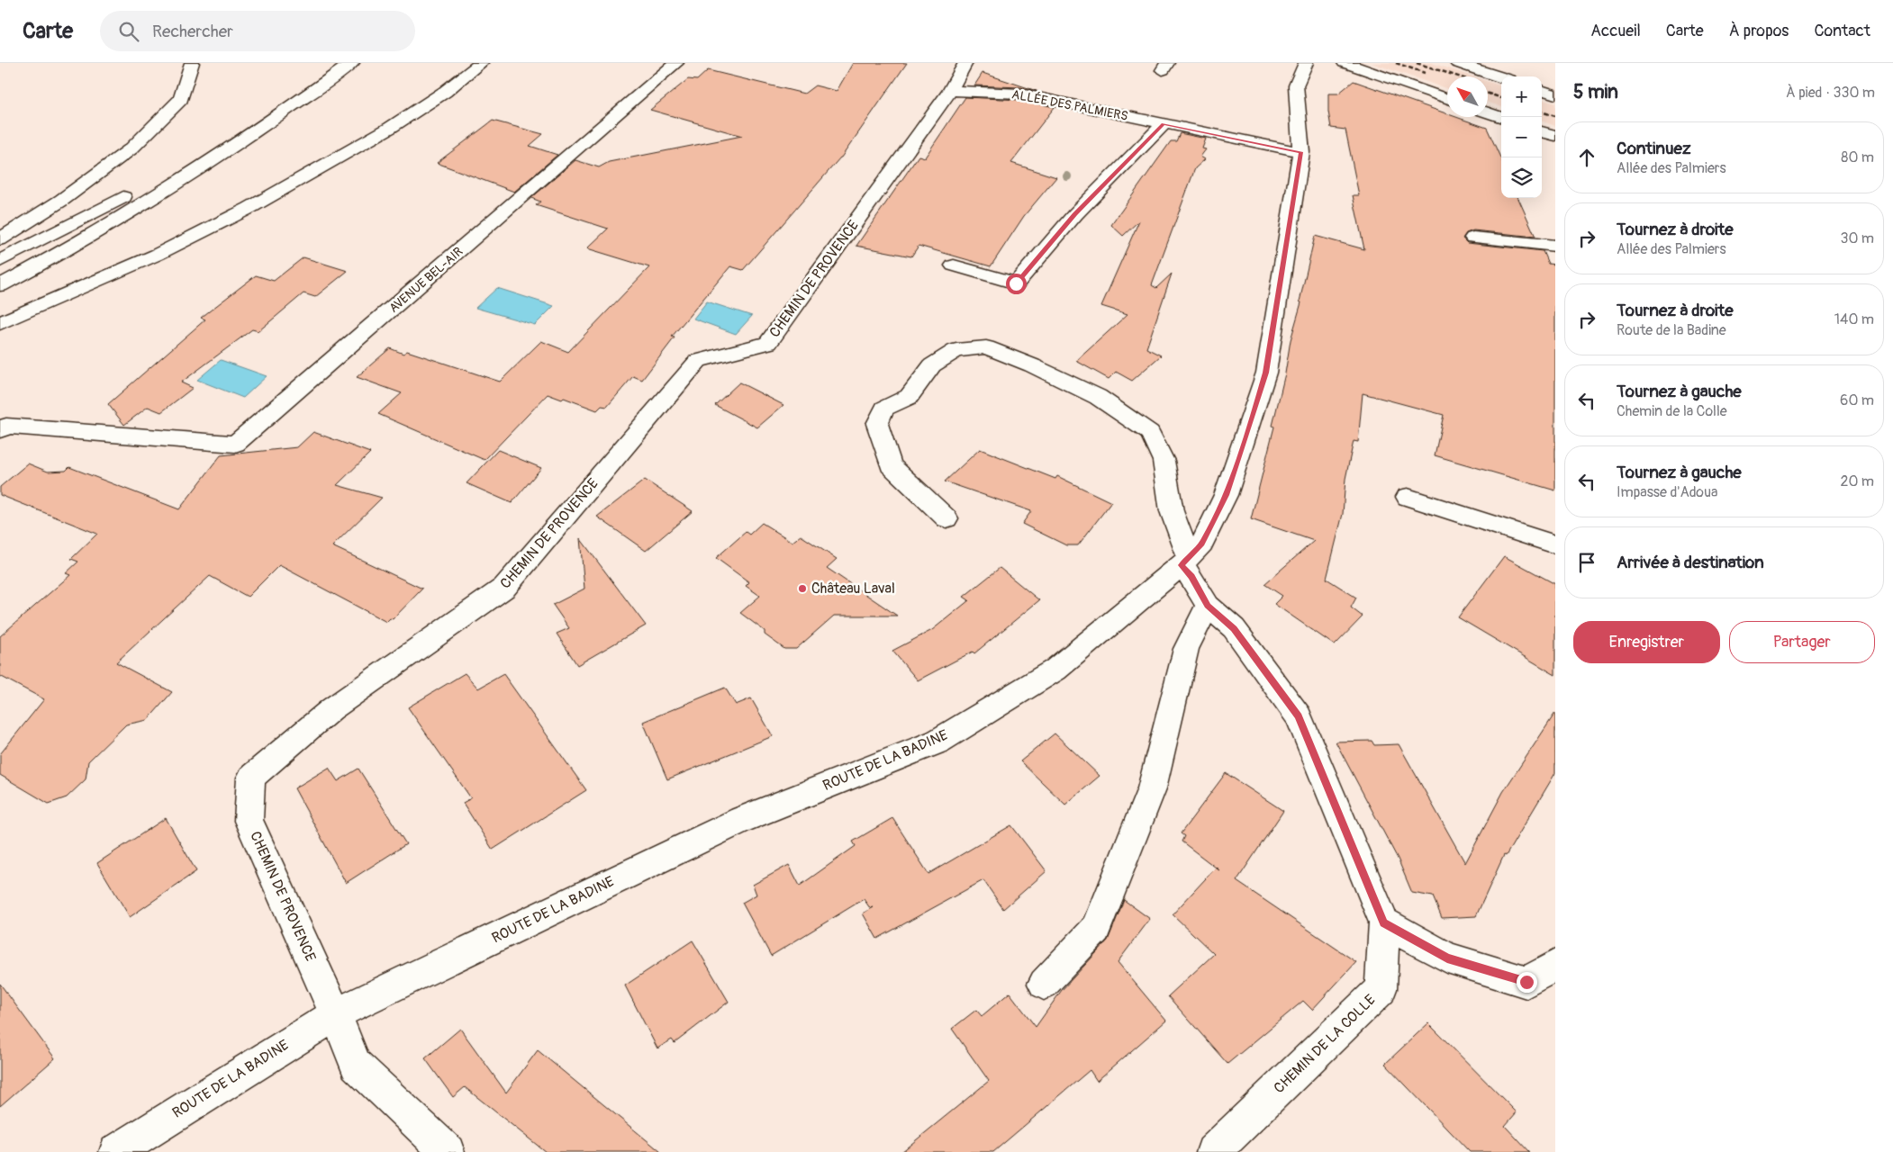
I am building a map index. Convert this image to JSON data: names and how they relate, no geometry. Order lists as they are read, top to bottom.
{
  "streets": {
    "main road": [
      "ALLÉE DES PALMIERS",
      "CHEMIN DE PROVENCE",
      "AVENUE BEL-AIR",
      "ROUTE DE LA BADINE",
      "CHEMIN DE LA COLLE"
    ]
  },
  "crossings": [
    ["ALLÉE DES PALMIERS", "CHEMIN DE PROVENCE"],
    ["ALLÉE DES PALMIERS", "ROUTE DE LA BADINE"],
    ["CHEMIN DE PROVENCE", "ROUTE DE LA BADINE"],
    ["ROUTE DE LA BADINE", "CHEMIN DE LA COLLE"]
  ],
  "places": ["Château Laval"],
  "north": "top left",
  "page": {
    "header": "Carte",
    "search": "Rechercher",
    "nav": [
      "Accueil",
      "Carte",
      "À propos",
      "Contact"
    ],
    "heading": ["5 min", "À pied · 330 m"],
    "map_buttons": ["+", "−"],
    "list": [
      ["Continuez", "Allée des Palmiers", "80 m"],
      ["Tournez à droite", "Allée des Palmiers", "30 m"],
      ["Tournez à droite", "Route de la Badine", "140 m"],
      ["Tournez à gauche", "Chemin de la Colle", "60 m"],
      ["Tournez à gauche", "Impasse d'Adoua", "20 m"],
      "Arrivée à destination"
    ],
    "buttons": ["Enregistrer", "Partager"]
  }
}
